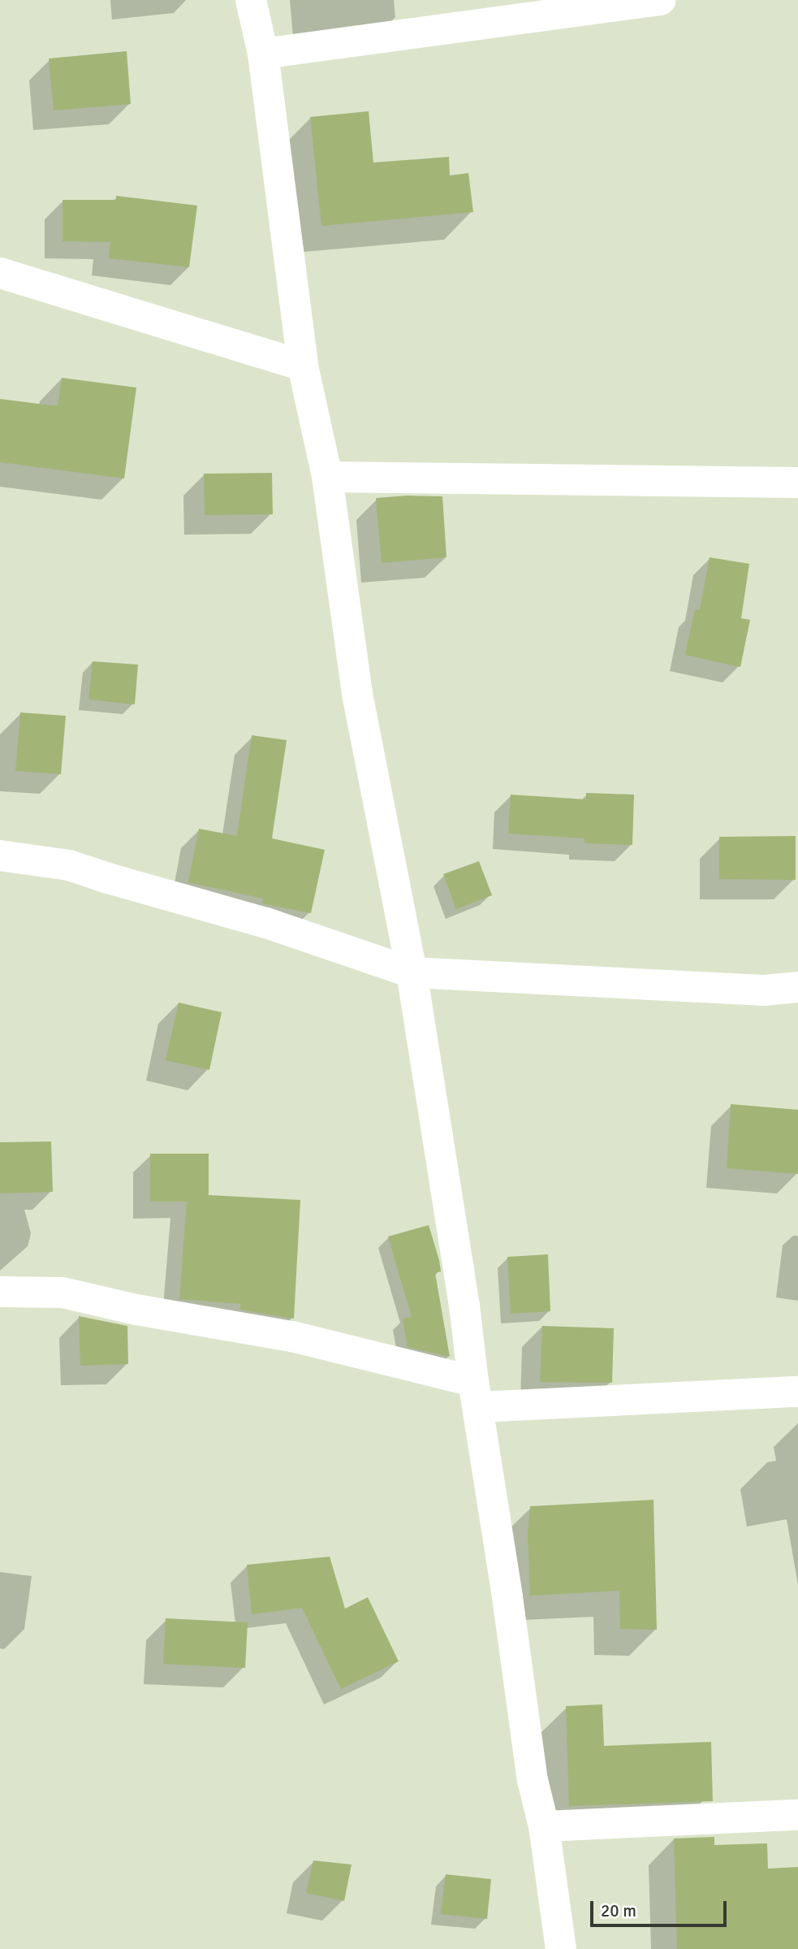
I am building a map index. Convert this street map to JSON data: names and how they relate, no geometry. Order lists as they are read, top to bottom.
{
  "scale_bar": "20 m"
}
